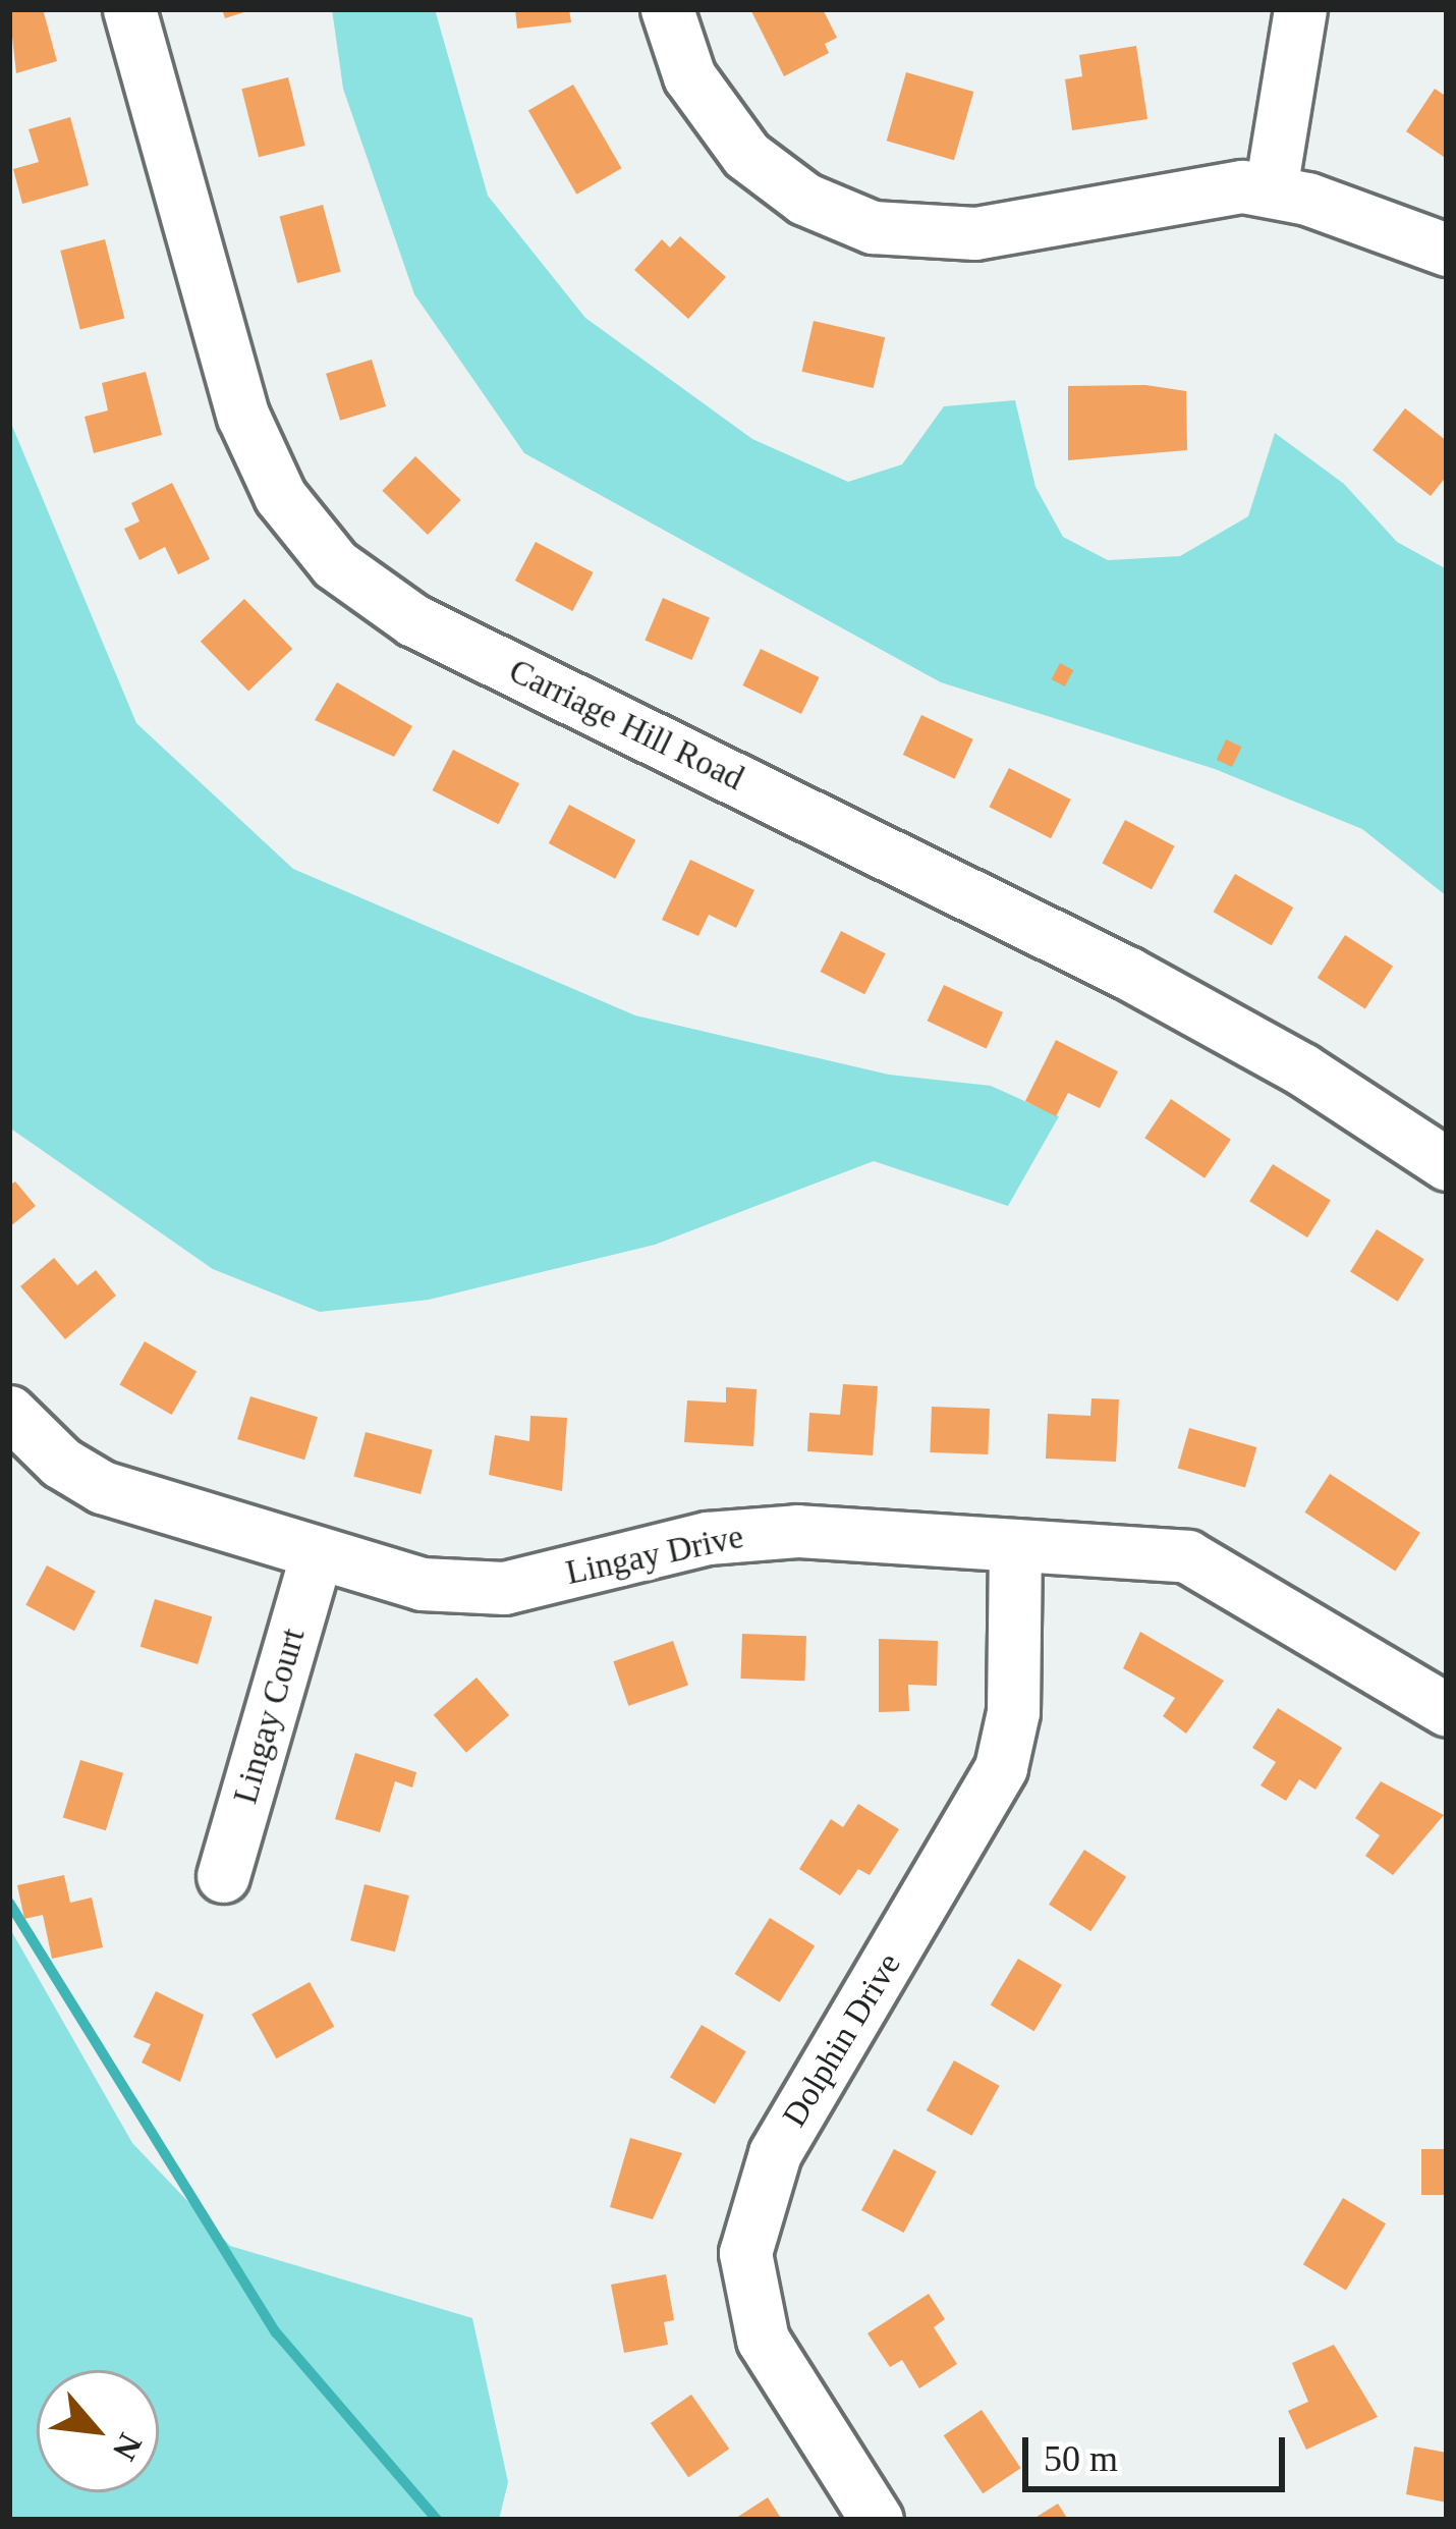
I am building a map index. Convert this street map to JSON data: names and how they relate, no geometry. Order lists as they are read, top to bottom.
{
  "streets": {
    "street": [
      "Carriage Hill Road",
      "Lingay Drive",
      "Lingay Court",
      "Dolphin Drive"
    ]
  },
  "crossings": [
    ["Lingay Drive", "Lingay Court"],
    ["Lingay Drive", "Dolphin Drive"]
  ],
  "scale_bar": "50 m",
  "north": "bottom right"
}
